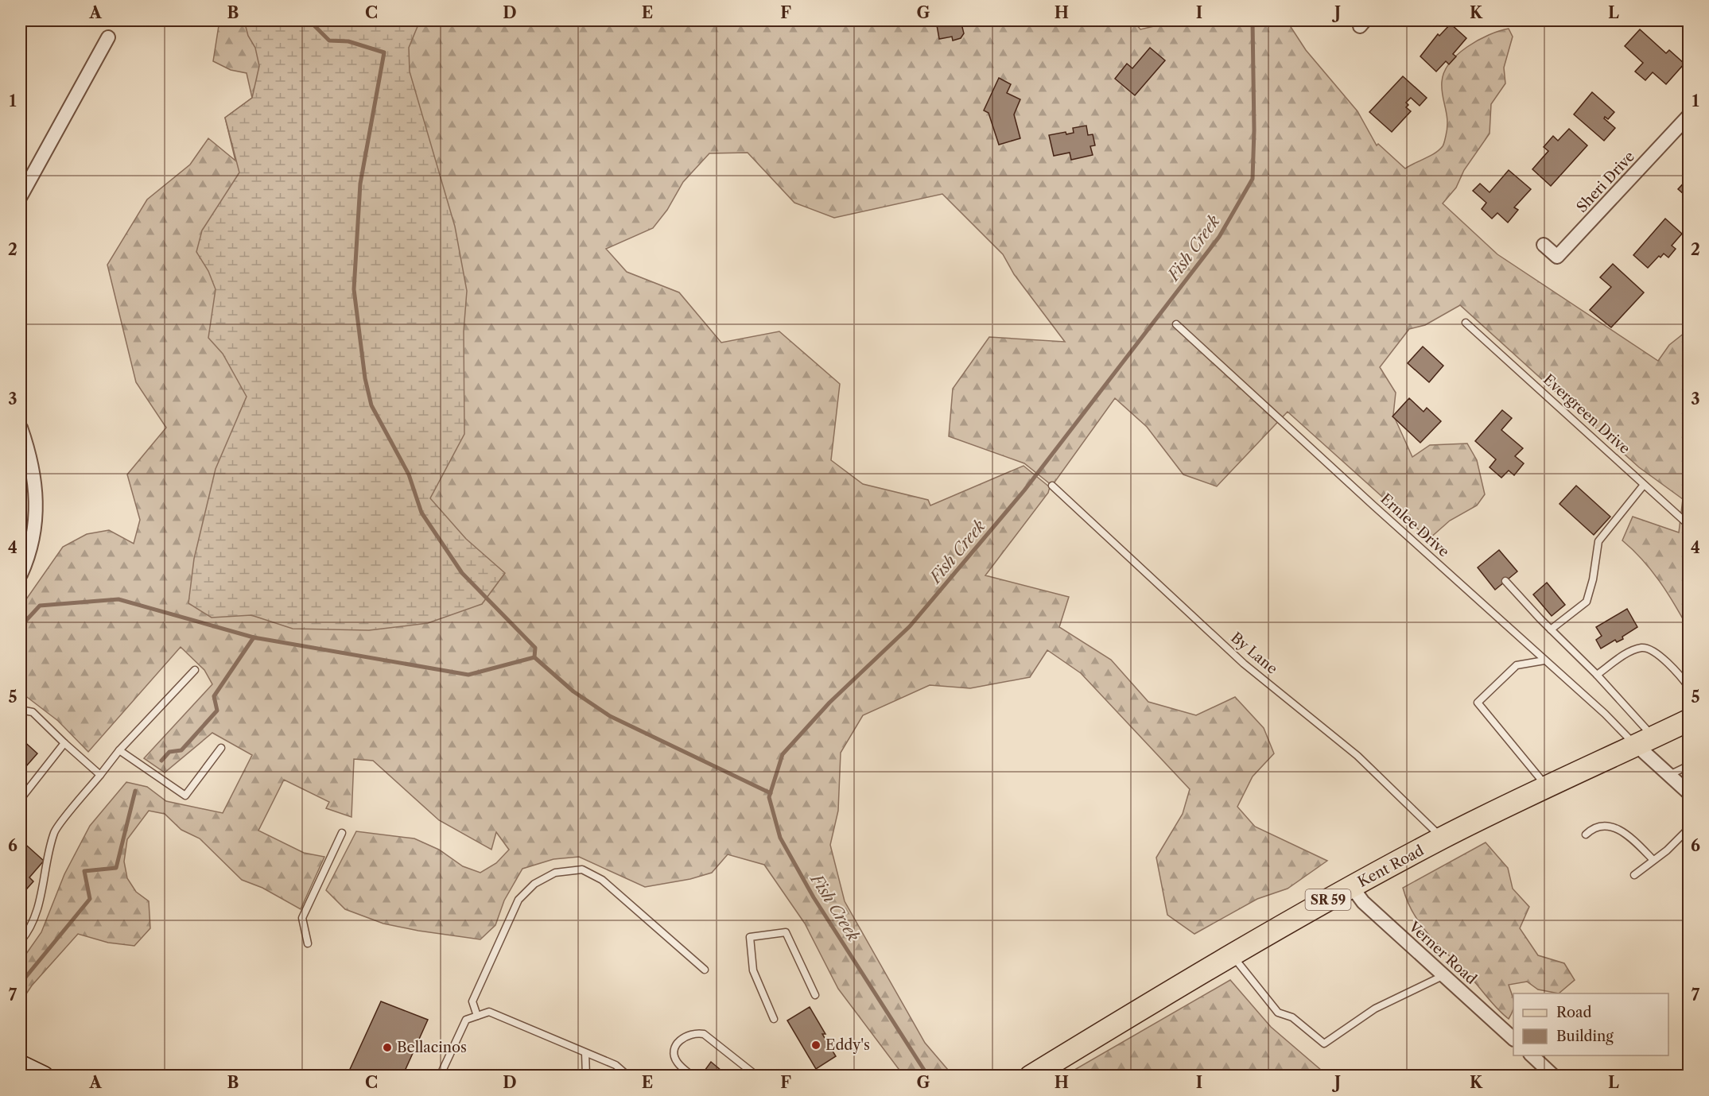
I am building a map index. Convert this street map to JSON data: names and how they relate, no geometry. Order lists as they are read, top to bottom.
{
  "streets": {
    "main road": ["Kent Road", "SR 59"],
    "street": ["Sheri Drive", "Verner Road"],
    "lane": ["Evergreen Drive", "Ernlee Drive", "By Lane"]
  },
  "crossings": [
    ["Ernlee Drive", "Kent Road"],
    ["Ernlee Drive", "SR 59"],
    ["By Lane", "Kent Road"],
    ["Kent Road", "SR 59"],
    ["Kent Road", "Verner Road"]
  ],
  "water": ["Fish Creek"],
  "places": ["Eddy's", "Bellacinos"],
  "legend": ["Road", "Building"],
  "grid": {
    "columns": [
      "A",
      "B",
      "C",
      "D",
      "E",
      "F",
      "G",
      "H",
      "I",
      "J",
      "K",
      "L"
    ],
    "rows": [
      "1",
      "2",
      "3",
      "4",
      "5",
      "6",
      "7"
    ]
  }
}
